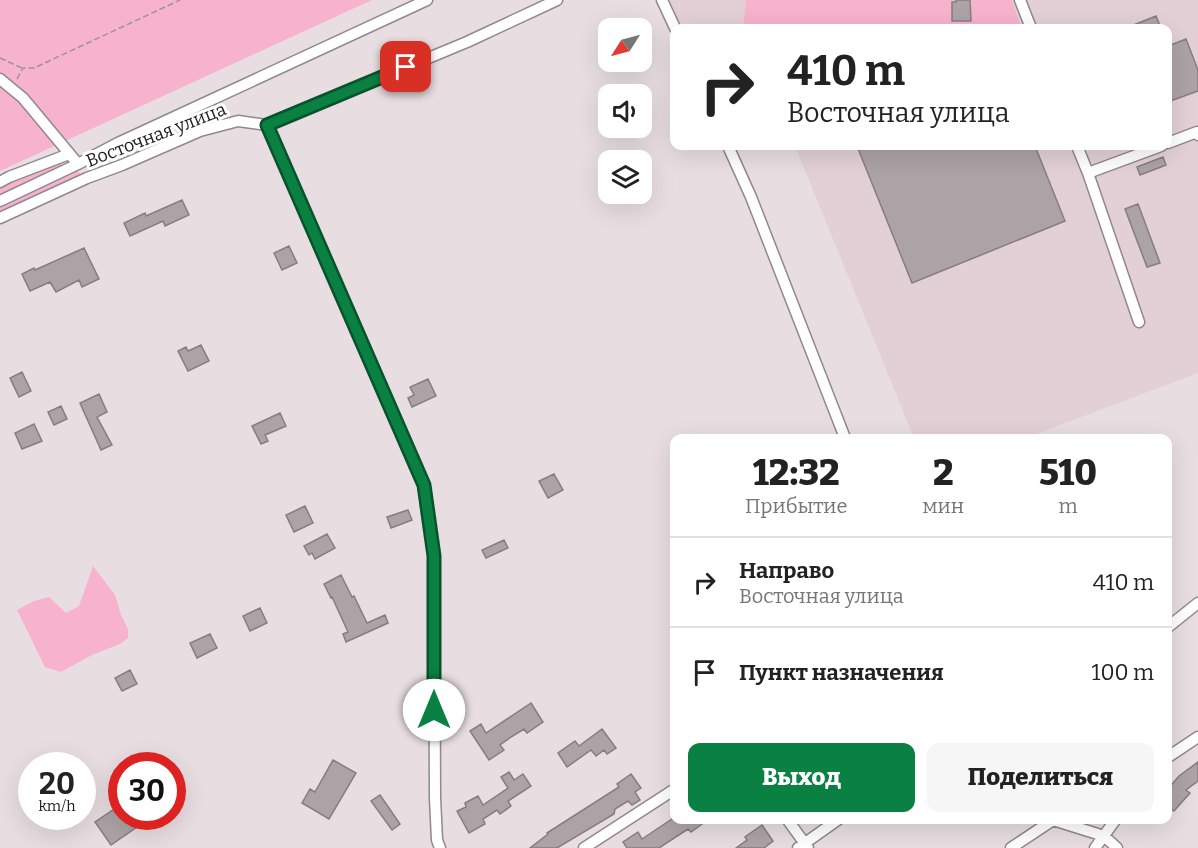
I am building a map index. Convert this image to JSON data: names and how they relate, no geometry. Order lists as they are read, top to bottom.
{
  "streets": {
    "street": ["Восточная улица"]
  },
  "north": "bottom left",
  "page": {
    "turn": ["410 m", "Восточная улица"],
    "eta": [
      "12:32",
      "Прибытие",
      "2",
      "мин",
      "510",
      "m"
    ],
    "list": [
      {
        "name": "Направо",
        "note": "Восточная улица",
        "value": "410 m"
      },
      {
        "name": "Пункт назначения",
        "value": "100 m"
      }
    ],
    "buttons": ["Выход", "Поделиться"],
    "speed": "20 km/h",
    "limit": "30"
  }
}
